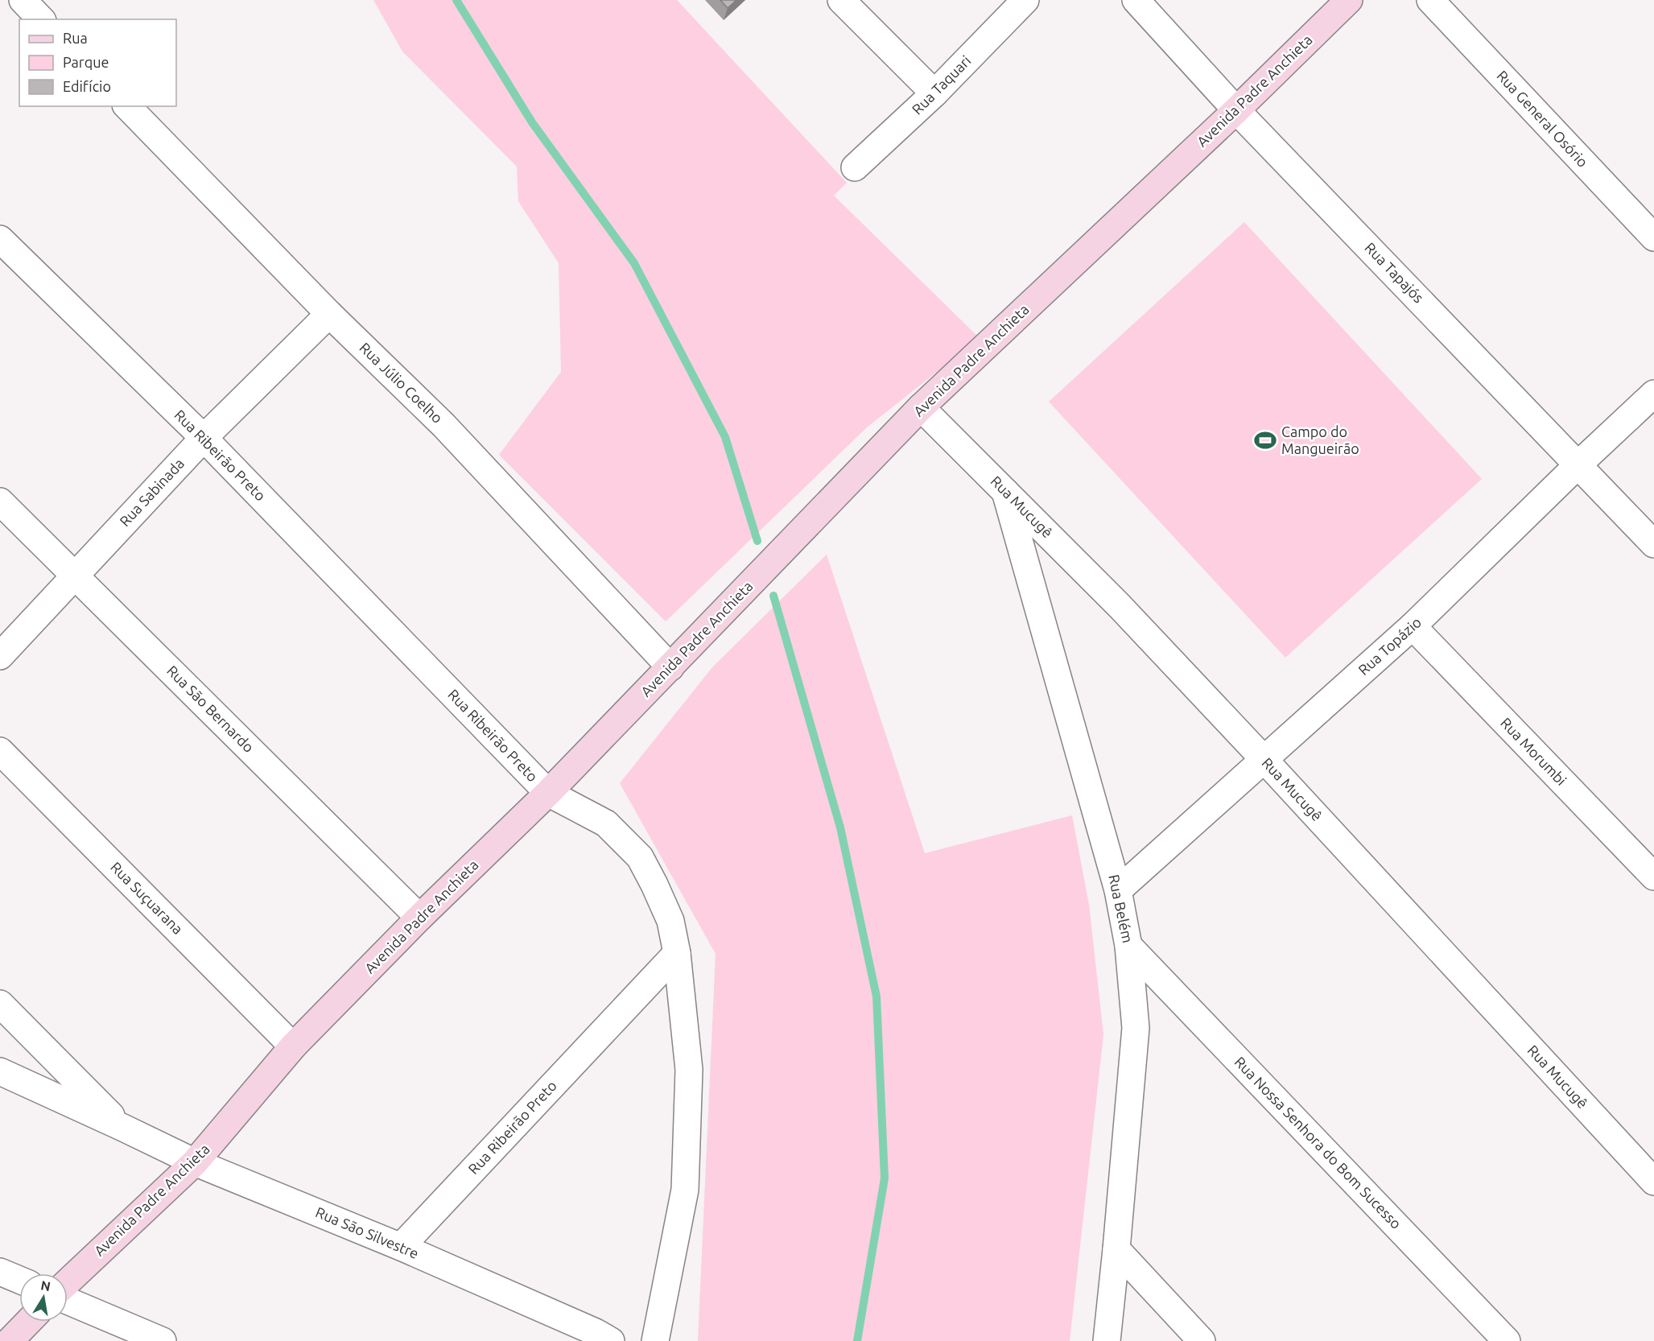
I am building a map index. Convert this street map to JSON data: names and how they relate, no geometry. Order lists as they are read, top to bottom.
{
  "streets": {
    "street": [
      "Rua Taquari",
      "Avenida Padre Anchieta",
      "Rua General Osório",
      "Rua Tapajós",
      "Rua Júlio Coelho",
      "Rua Ribeirão Preto",
      "Rua Sabinada",
      "Rua Mucugê",
      "Rua Topázio",
      "Rua São Bernardo",
      "Rua Morumbi",
      "Rua Suçuarana",
      "Rua Belém",
      "Rua Nossa Senhora do Bom Sucesso",
      "Rua São Silvestre"
    ]
  },
  "crossings": [
    ["Avenida Padre Anchieta", "Rua Tapajós"],
    ["Avenida Padre Anchieta", "Rua Júlio Coelho"],
    ["Avenida Padre Anchieta", "Rua Ribeirão Preto"],
    ["Avenida Padre Anchieta", "Rua Mucugê"],
    ["Avenida Padre Anchieta", "Rua São Bernardo"],
    ["Avenida Padre Anchieta", "Rua Suçuarana"],
    ["Avenida Padre Anchieta", "Rua São Silvestre"],
    ["Rua Tapajós", "Rua Topázio"],
    ["Rua Júlio Coelho", "Rua Sabinada"],
    ["Rua Ribeirão Preto", "Rua Sabinada"],
    ["Rua Ribeirão Preto", "Rua São Silvestre"],
    ["Rua Sabinada", "Rua São Bernardo"],
    ["Rua Mucugê", "Rua Topázio"],
    ["Rua Mucugê", "Rua Belém"],
    ["Rua Topázio", "Rua Morumbi"],
    ["Rua Topázio", "Rua Belém"],
    ["Rua Belém", "Rua Nossa Senhora do Bom Sucesso"]
  ],
  "places": {
    "sports": ["Campo do Mangueirão"]
  },
  "legend": ["Rua", "Parque", "Edifício"],
  "north": "top"
}
